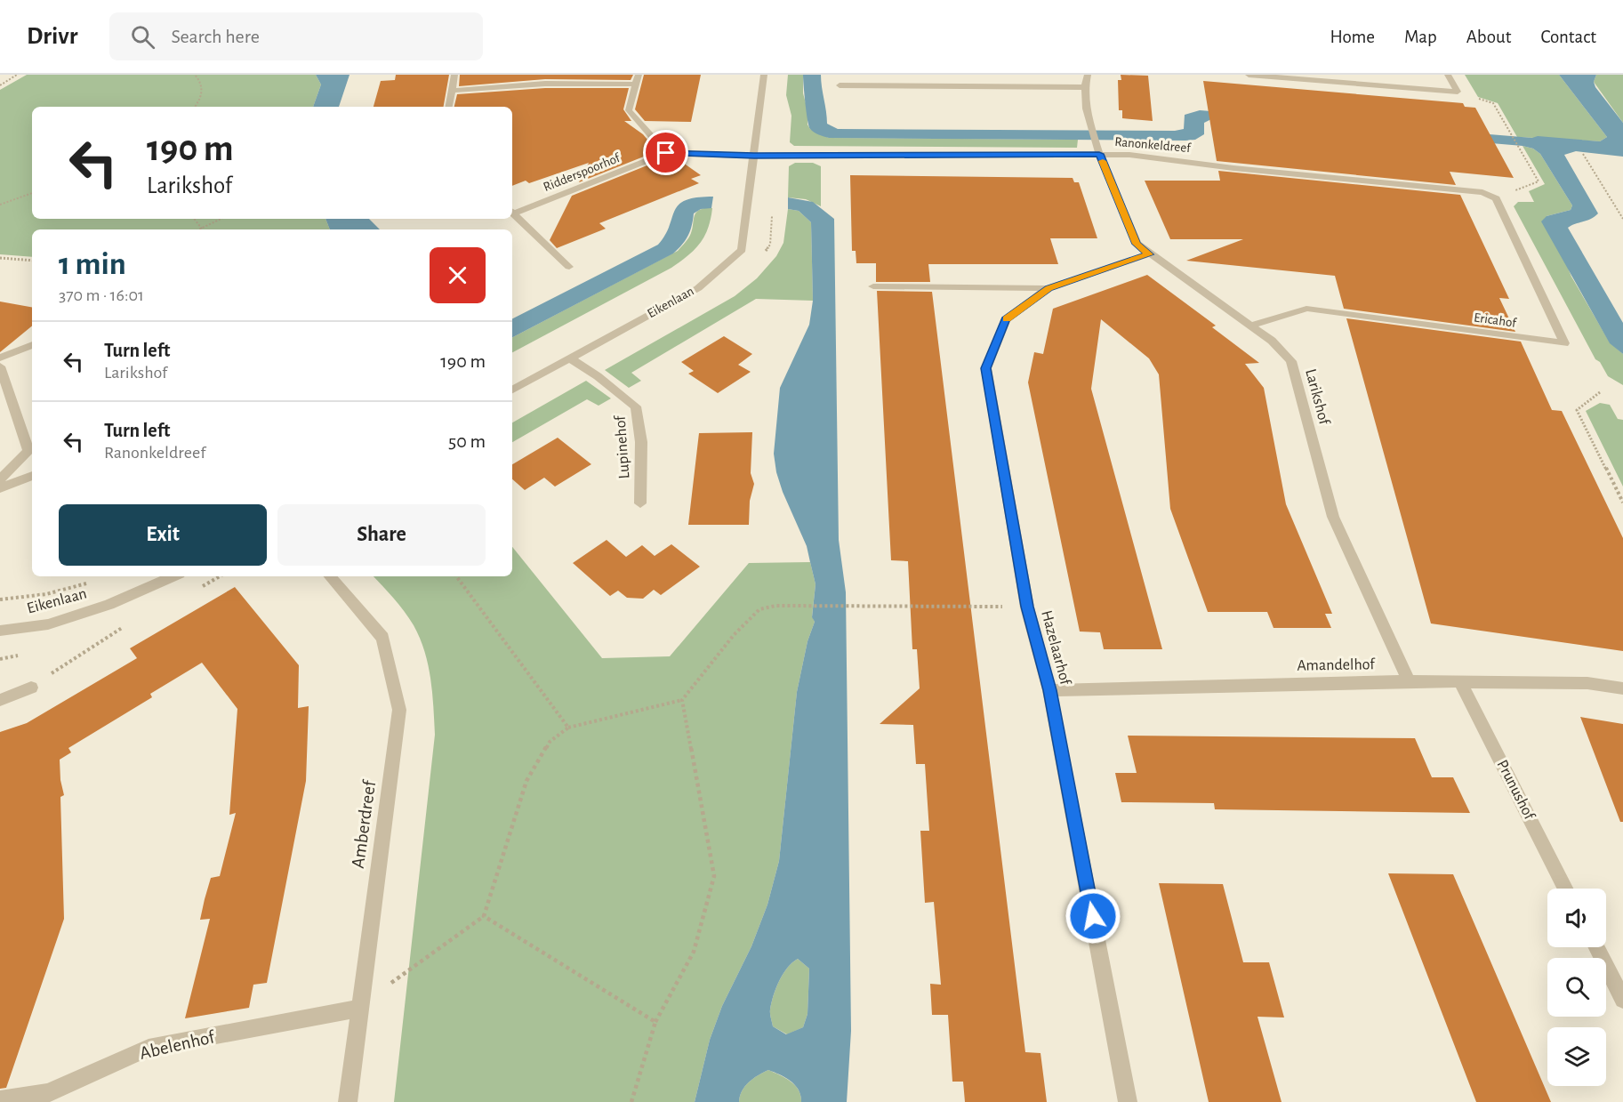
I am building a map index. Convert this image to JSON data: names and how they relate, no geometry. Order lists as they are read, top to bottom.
{
  "streets": {
    "street": [
      "Ranonkeldreef",
      "Ridderspoorhof",
      "Eikenlaan",
      "Ericahof",
      "Larikshof",
      "Lupinehof",
      "Hazelaarhof",
      "Amandelhof",
      "Prunushof",
      "Amberdreef",
      "Abelenhof"
    ]
  },
  "crossings": [
    ["Ranonkeldreef", "Ridderspoorhof"],
    ["Ranonkeldreef", "Eikenlaan"],
    ["Ranonkeldreef", "Ericahof"],
    ["Ranonkeldreef", "Larikshof"],
    ["Ridderspoorhof", "Eikenlaan"],
    ["Eikenlaan", "Lupinehof"],
    ["Ericahof", "Larikshof"],
    ["Larikshof", "Hazelaarhof"],
    ["Larikshof", "Amandelhof"],
    ["Hazelaarhof", "Amandelhof"],
    ["Amandelhof", "Prunushof"],
    ["Amberdreef", "Abelenhof"]
  ],
  "page": {
    "header": "Drivr",
    "search": "Search here",
    "nav": [
      "Home",
      "Map",
      "About",
      "Contact"
    ],
    "turn": ["190 m", "Larikshof"],
    "heading": ["1 min", "370 m · 16:01"],
    "list": [
      {
        "name": "Turn left",
        "note": "Larikshof",
        "value": "190 m"
      },
      {
        "name": "Turn left",
        "note": "Ranonkeldreef",
        "value": "50 m"
      }
    ],
    "buttons": ["Exit", "Share"]
  }
}
